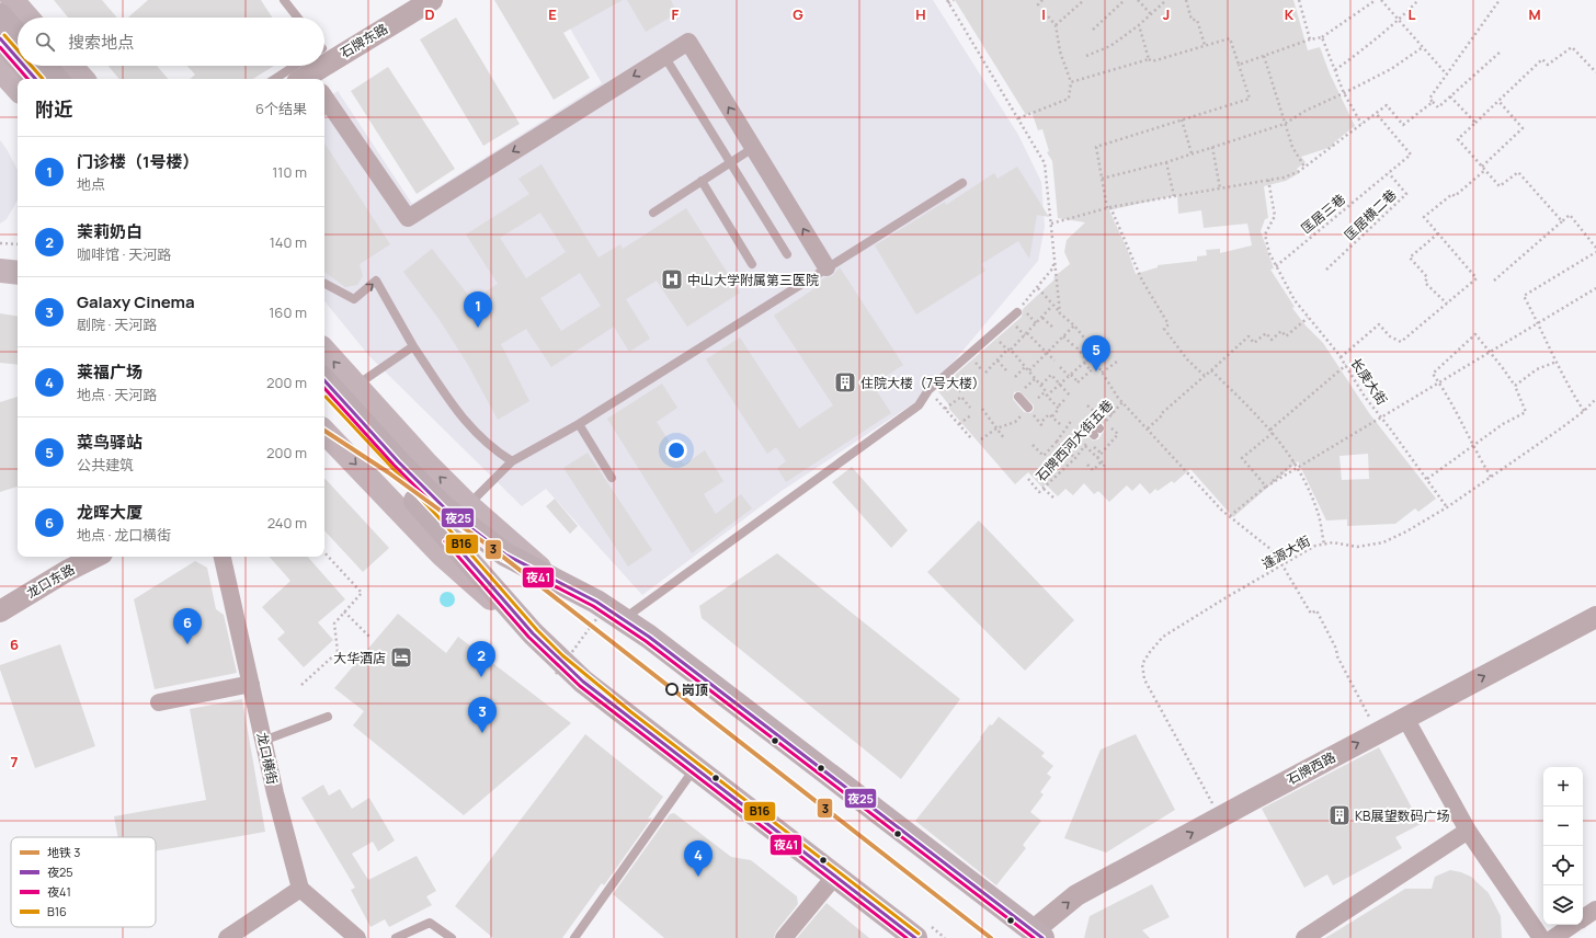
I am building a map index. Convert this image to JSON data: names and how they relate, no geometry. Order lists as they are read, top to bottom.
{
  "streets": {
    "street": [
      "石牌东路",
      "龙口东路",
      "龙口横街",
      "石牌西路"
    ],
    "path": [
      "匡居三巷",
      "匡居横二巷",
      "长庚大街",
      "石牌西河大街五巷",
      "逢源大街"
    ]
  },
  "crossings": [
    ["匡居三巷", "匡居横二巷"],
    ["匡居三巷", "长庚大街"],
    ["长庚大街", "逢源大街"],
    ["逢源大街", "石牌西路"]
  ],
  "one_way": ["石牌西路"],
  "places": {
    "hospital": ["中山大学附属第三医院"],
    "building": ["住院大楼（7号大楼）", "KB展望数码广场"],
    "hotel": ["大华酒店"],
    "other": ["岗顶"]
  },
  "lines": [
    "transit line B16",
    "transit line 夜25",
    "transit line 夜41",
    "metro line 3"
  ],
  "legend": [
    "地铁 3",
    "夜25",
    "夜41",
    "B16"
  ],
  "page": {
    "search": "搜索地点",
    "heading": ["附近", "6个结果"],
    "list": [
      {
        "mark": "1",
        "name": "门诊楼（1号楼）",
        "note": "地点",
        "value": "110 m"
      },
      {
        "mark": "2",
        "name": "茉莉奶白",
        "note": "咖啡馆 · 天河路",
        "value": "140 m"
      },
      {
        "mark": "3",
        "name": "Galaxy Cinema",
        "note": "剧院 · 天河路",
        "value": "160 m"
      },
      {
        "mark": "4",
        "name": "莱福广场",
        "note": "地点 · 天河路",
        "value": "200 m"
      },
      {
        "mark": "5",
        "name": "菜鸟驿站",
        "note": "公共建筑",
        "value": "200 m"
      },
      {
        "mark": "6",
        "name": "龙晖大厦",
        "note": "地点 · 龙口横街",
        "value": "240 m"
      }
    ],
    "pins": [
      "1",
      "5",
      "6",
      "2",
      "3",
      "4"
    ],
    "map_buttons": ["+", "−"]
  },
  "grid": {
    "columns": [
      "D",
      "E",
      "F",
      "G",
      "H",
      "I",
      "J",
      "K",
      "L",
      "M"
    ],
    "rows": ["6", "7"]
  }
}
